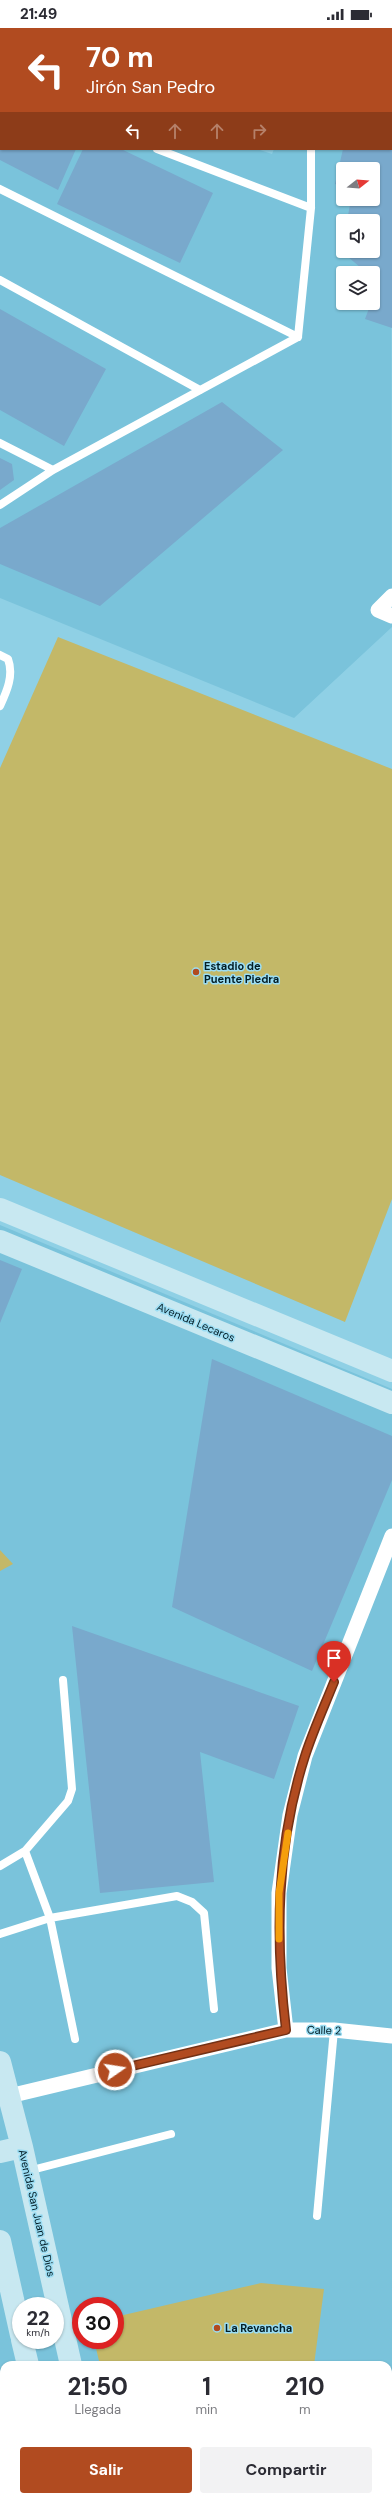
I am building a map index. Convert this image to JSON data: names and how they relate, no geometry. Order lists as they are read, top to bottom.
{
  "streets": {
    "main road": ["Avenida Lecaros", "Avenida San Juan de Dios"],
    "street": ["Calle 2"]
  },
  "crossings": [
    ["Calle 2", "Avenida San Juan de Dios"]
  ],
  "places": ["Estadio de Puente Piedra", "La Revancha"],
  "north": "right",
  "page": {
    "status": "21:49",
    "turn": ["70 m", "Jirón San Pedro"],
    "speed": "22 km/h",
    "limit": "30",
    "eta": [
      "21:50",
      "Llegada",
      "1",
      "min",
      "210",
      "m"
    ],
    "buttons": ["Salir", "Compartir"]
  }
}
